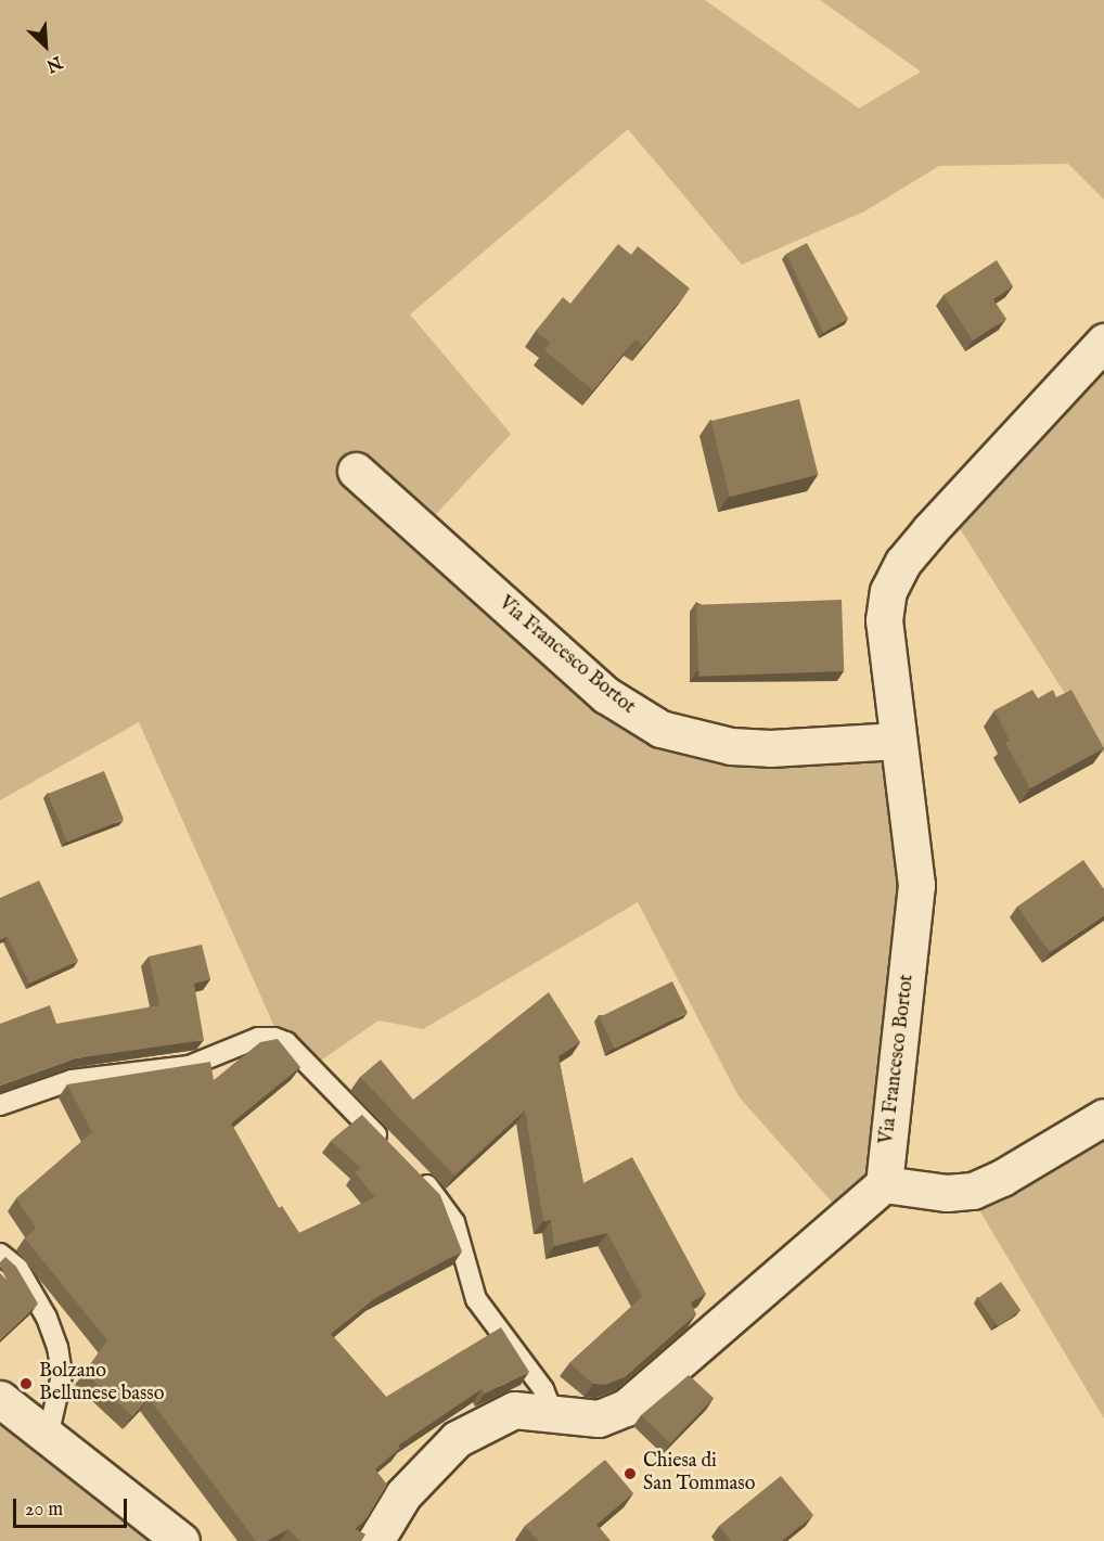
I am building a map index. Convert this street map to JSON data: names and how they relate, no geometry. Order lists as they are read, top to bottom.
{
  "streets": {
    "street": ["Via Francesco Bortot"]
  },
  "places": ["Bolzano Bellunese basso", "Chiesa di San Tommaso"],
  "scale_bar": "20 m",
  "north": "bottom right"
}
